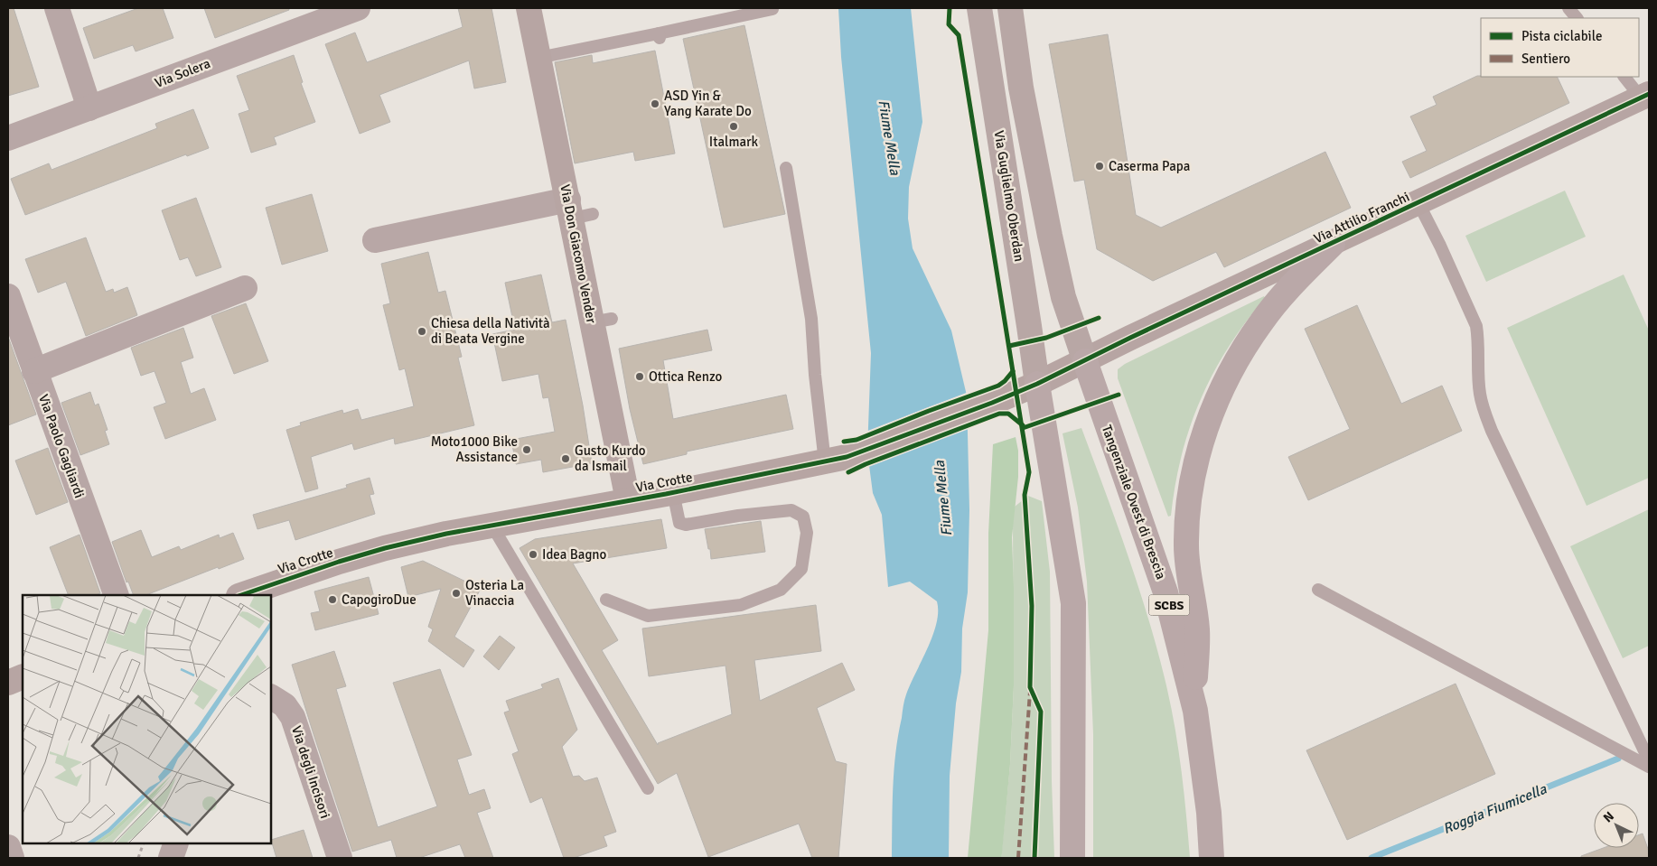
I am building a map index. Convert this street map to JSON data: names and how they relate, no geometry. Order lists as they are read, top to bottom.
{
  "streets": {
    "highway": ["Tangenziale Ovest di Brescia", "SCBS"],
    "main road": ["Via Guglielmo Oberdan"],
    "street": [
      "Via Solera",
      "Via Attilio Franchi",
      "Via Don Giacomo Vender",
      "Via Paolo Gagliardi",
      "Via Crotte",
      "Via degli Incisori"
    ]
  },
  "crossings": [
    ["Via Guglielmo Oberdan", "Via Crotte"],
    ["Via Attilio Franchi", "Via Crotte"],
    ["Via Attilio Franchi", "Tangenziale Ovest di Brescia"],
    ["Via Don Giacomo Vender", "Via Crotte"],
    ["Via Crotte", "Tangenziale Ovest di Brescia"]
  ],
  "water": ["Fiume Mella", "Roggia Fiumicella"],
  "places": [
    "ASD Yin & Yang Karate Do",
    "Italmark",
    "Caserma Papa",
    "Chiesa della Natività di Beata Vergine",
    "Ottica Renzo",
    "Moto1000 Bike Assistance",
    "Gusto Kurdo da Ismail",
    "Idea Bagno",
    "Osteria La Vinaccia",
    "CapogiroDue"
  ],
  "legend": ["Pista ciclabile", "Sentiero"],
  "north": "top left"
}
